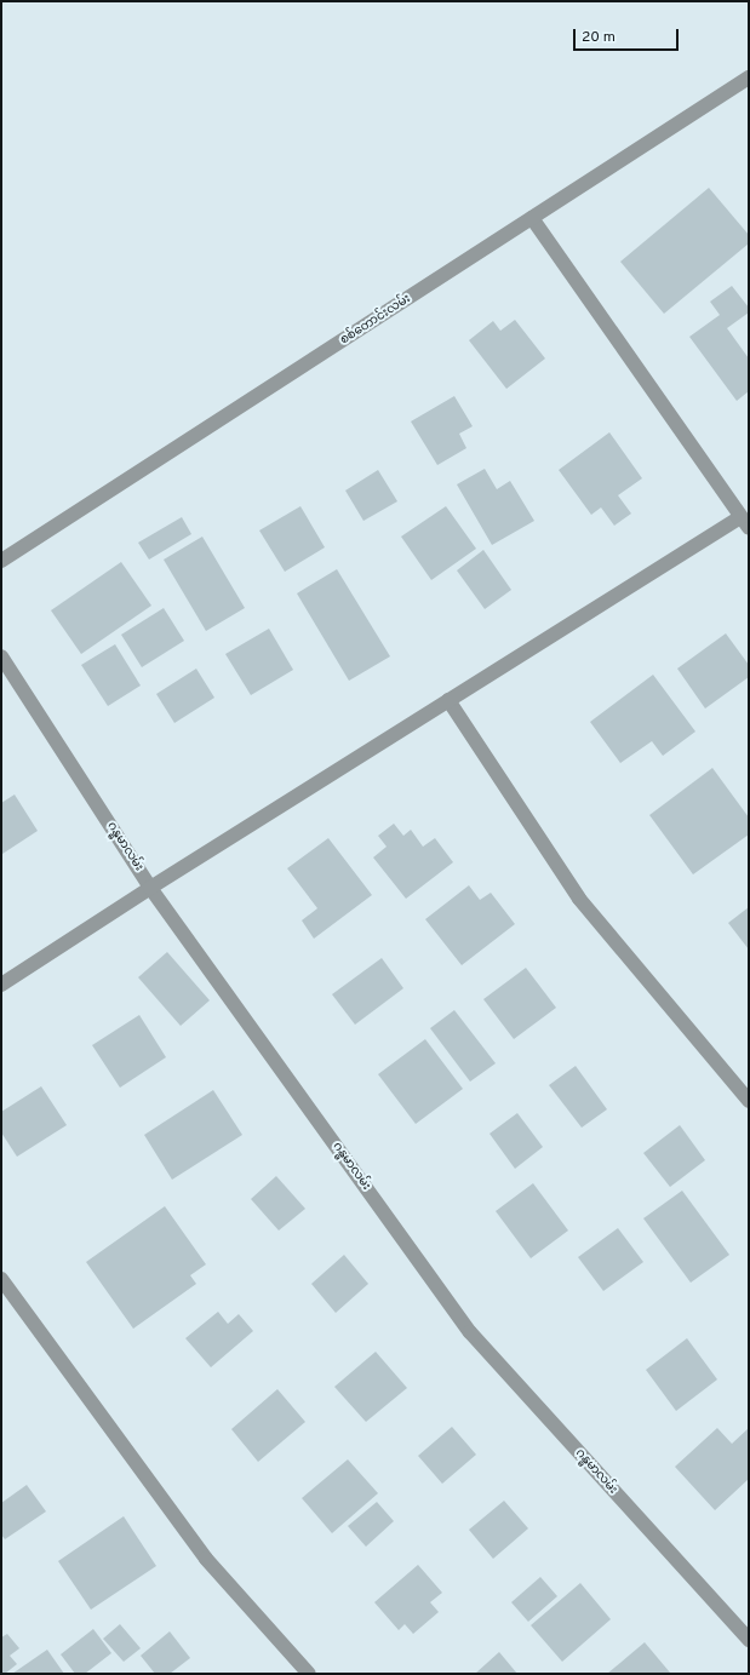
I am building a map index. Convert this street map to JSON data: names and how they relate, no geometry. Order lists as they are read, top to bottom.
{
  "streets": {
    "street": ["စစ်တောင်းလမ်း", "ဂန္ဓမာလမ်း"]
  },
  "scale_bar": "20 m"
}
